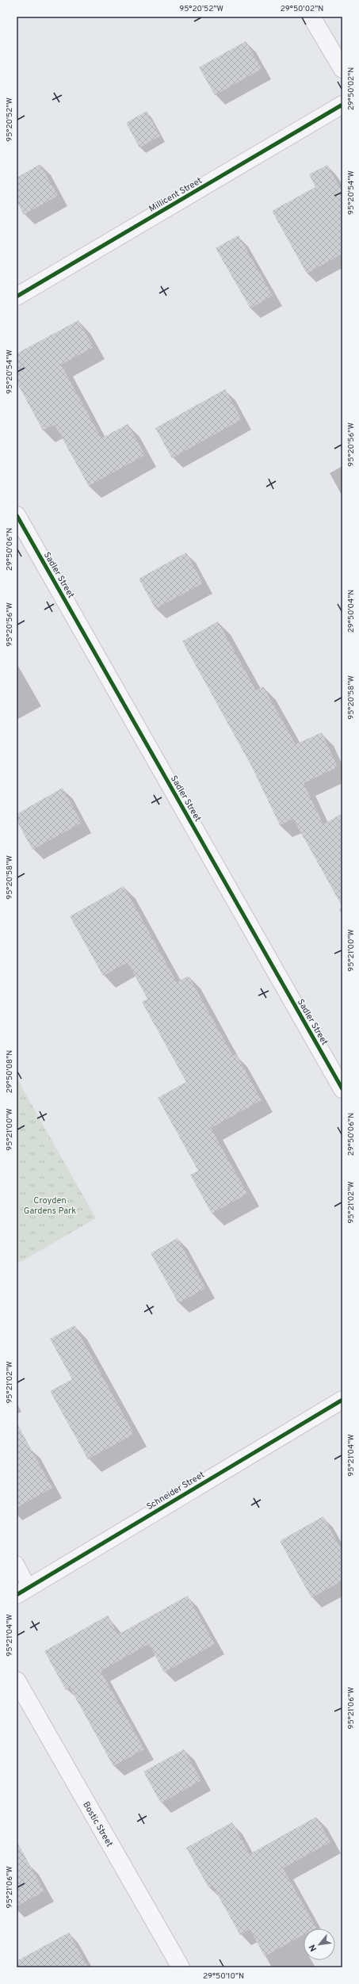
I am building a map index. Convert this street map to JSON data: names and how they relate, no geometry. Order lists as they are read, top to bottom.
{
  "streets": {
    "street": [
      "Millicent Street",
      "Sadler Street",
      "Schneider Street",
      "Bostic Street"
    ]
  },
  "parks": ["Croyden Gardens Park"],
  "north": "bottom left",
  "coordinates": [
    "95°20'52\"W",
    "29°50'02\"N",
    "95°20'54\"W",
    "95°20'56\"W",
    "29°50'06\"N",
    "29°50'04\"N",
    "95°20'58\"W",
    "95°21'00\"W",
    "29°50'08\"N",
    "95°21'02\"W",
    "95°21'04\"W",
    "95°21'06\"W",
    "29°50'10\"N"
  ]
}
